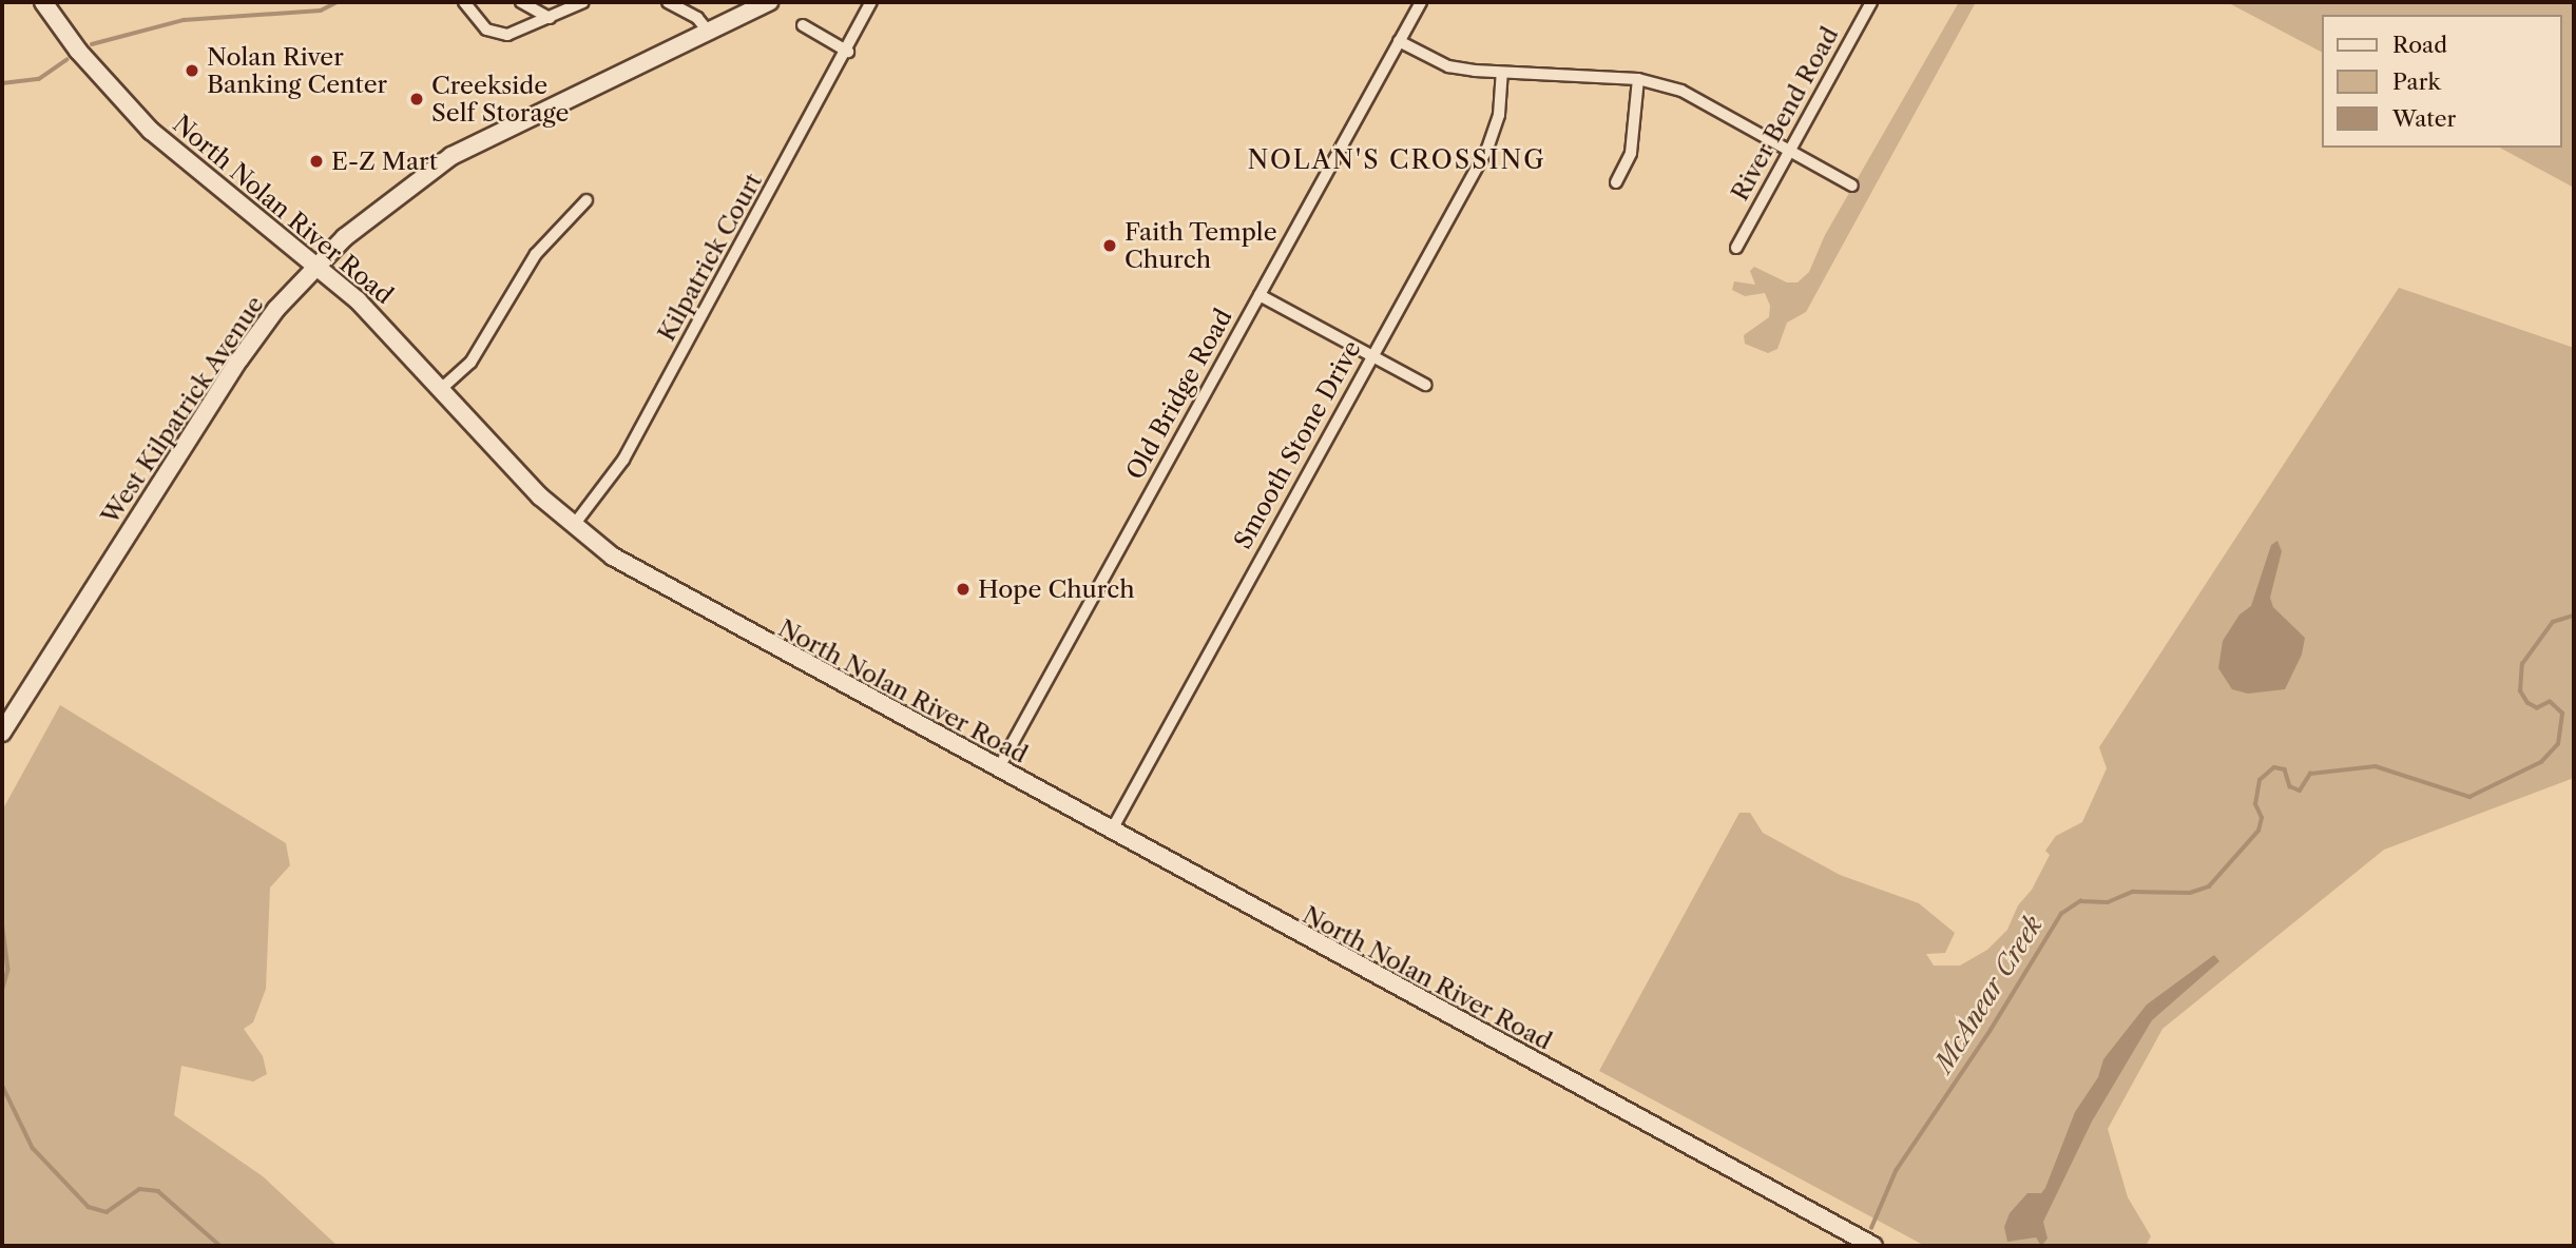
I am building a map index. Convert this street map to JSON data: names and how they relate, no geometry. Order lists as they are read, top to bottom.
{
  "streets": {
    "main road": ["North Nolan River Road", "West Kilpatrick Avenue"],
    "street": [
      "River Bend Road",
      "Kilpatrick Court",
      "Old Bridge Road",
      "Smooth Stone Drive"
    ]
  },
  "crossings": [
    ["North Nolan River Road", "Kilpatrick Court"],
    ["North Nolan River Road", "Old Bridge Road"],
    ["North Nolan River Road", "West Kilpatrick Avenue"],
    ["North Nolan River Road", "Smooth Stone Drive"]
  ],
  "districts": ["NOLAN'S CROSSING"],
  "water": ["McAnear Creek"],
  "places": [
    "Nolan River Banking Center",
    "Creekside Self Storage",
    "E-Z Mart",
    "Faith Temple Church",
    "Hope Church"
  ],
  "legend": ["Road", "Park", "Water"]
}
